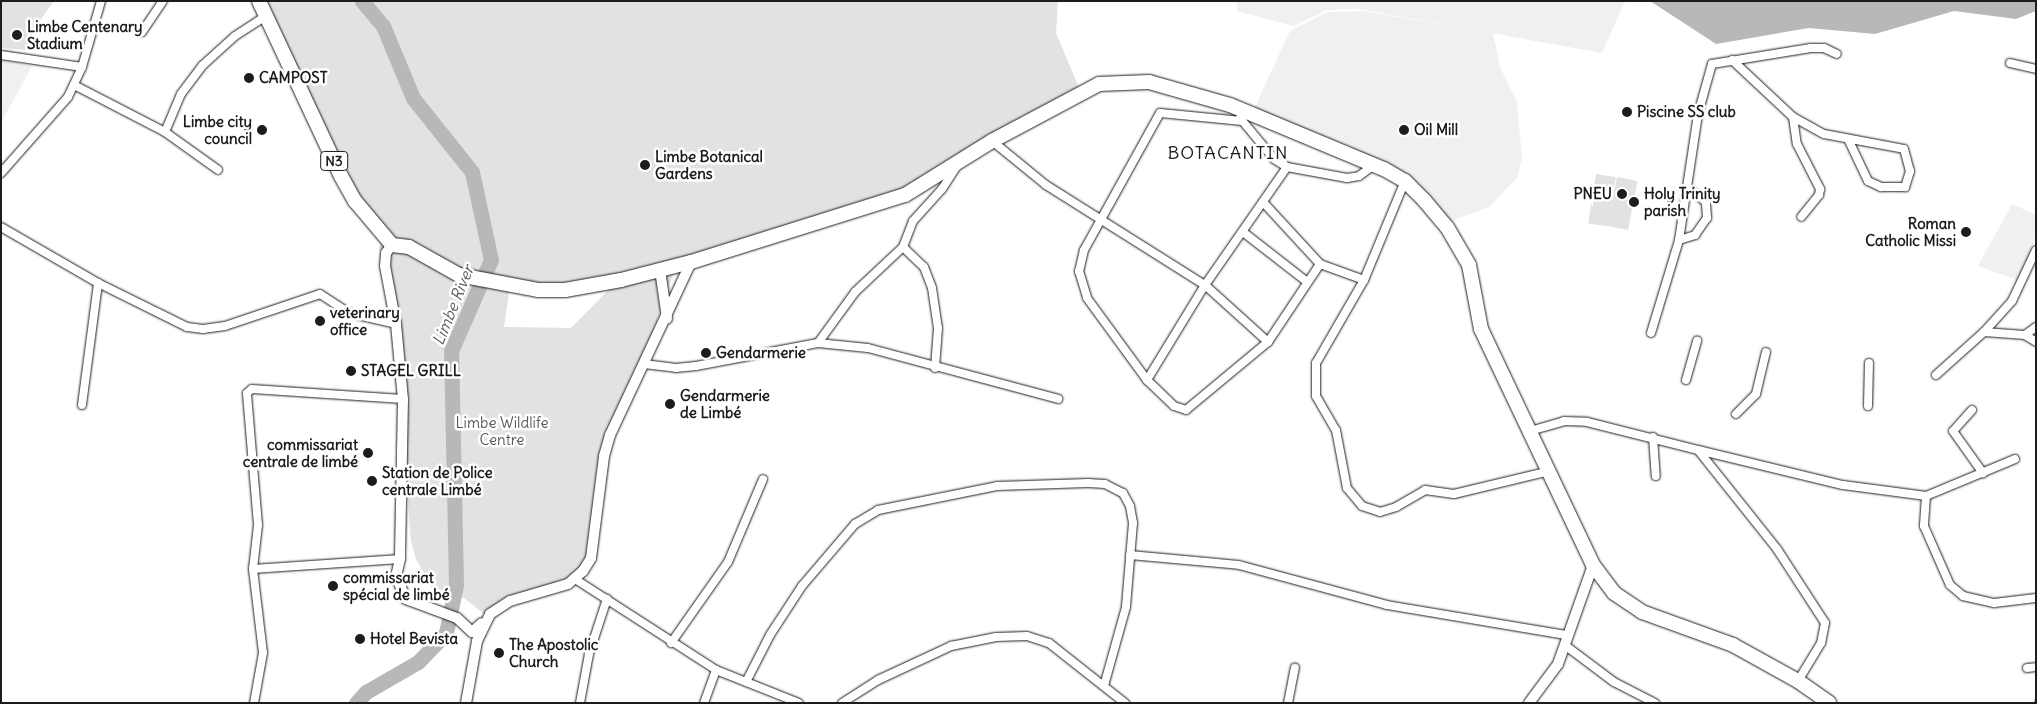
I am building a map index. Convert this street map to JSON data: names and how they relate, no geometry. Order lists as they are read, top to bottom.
{
  "streets": {
    "highway": ["N3"]
  },
  "districts": ["BOTACANTIN"],
  "water": ["Limbe River"],
  "parks": ["Limbe Wildlife Centre"],
  "places": [
    "Limbe Centenary Stadium",
    "CAMPOST",
    "Piscine SS club",
    "Limbe city council",
    "Oil Mill",
    "Limbe Botanical Gardens",
    "PNEU",
    "Holy Trinity parish",
    "Roman Catholic Missi",
    "veterinary office",
    "Gendarmerie",
    "STAGEL GRILL",
    "Gendarmerie de Limbé",
    "commissariat centrale de limbé",
    "Station de Police centrale Limbé",
    "commissariat spécial de limbé",
    "Hotel Bevista",
    "The Apostolic Church"
  ]
}
